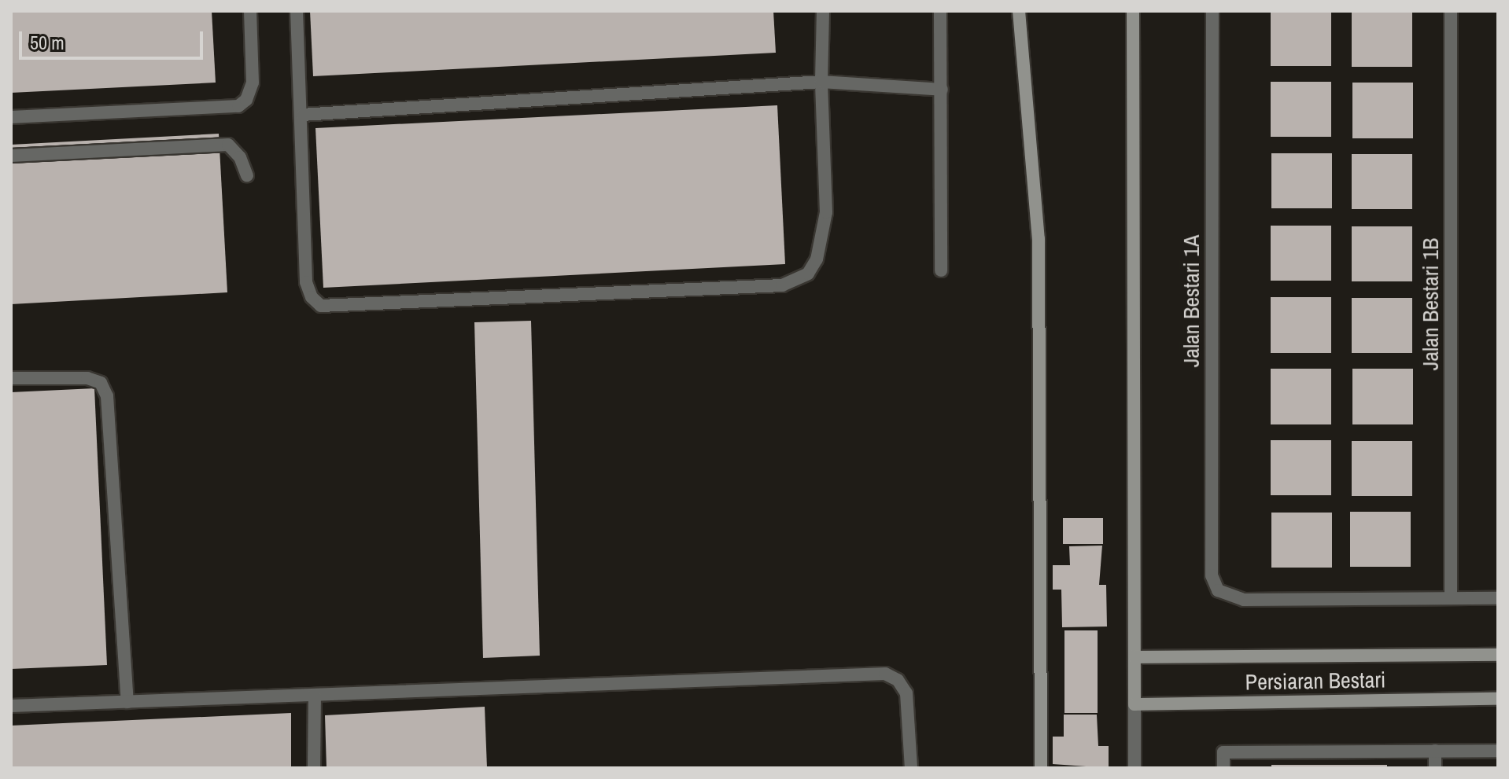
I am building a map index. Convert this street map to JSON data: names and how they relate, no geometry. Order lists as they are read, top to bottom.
{
  "streets": {
    "street": ["Jalan Bestari 1A", "Jalan Bestari 1B", "Persiaran Bestari"]
  },
  "crossings": [
    ["Jalan Bestari 1A", "Jalan Bestari 1B"]
  ],
  "scale_bar": "50 m"
}
